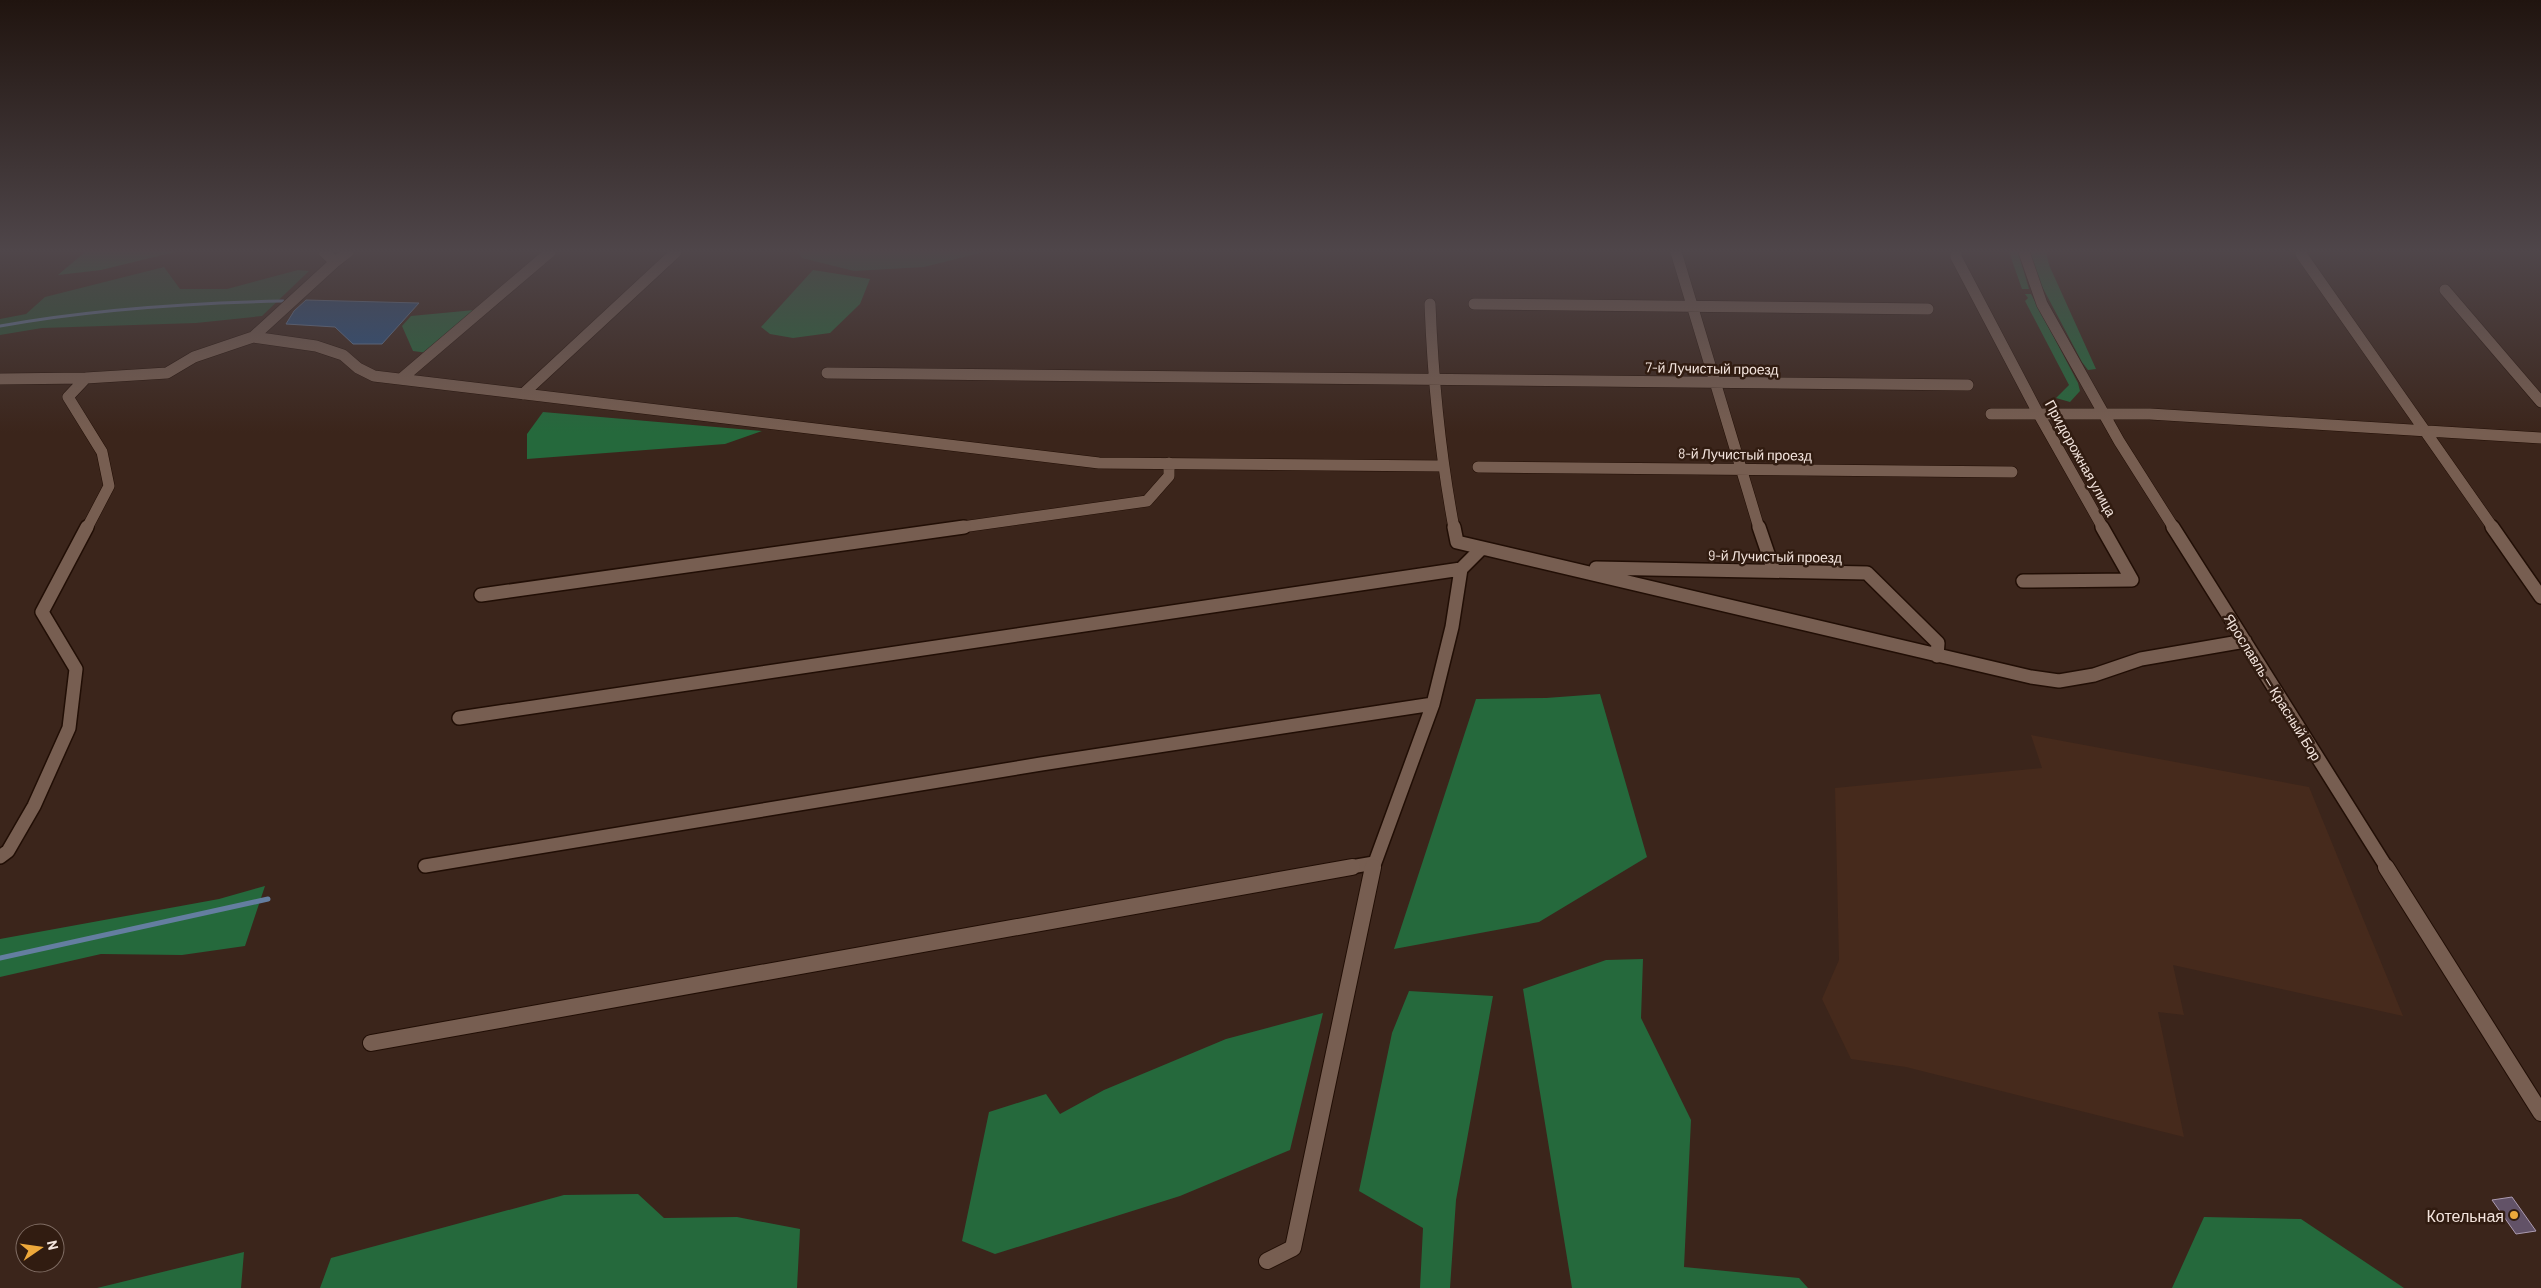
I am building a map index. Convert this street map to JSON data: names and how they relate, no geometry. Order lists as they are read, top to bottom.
{
  "streets": {
    "street": [
      "7-й Лучистый проезд",
      "8-й Лучистый проезд",
      "Придорожная улица",
      "9-й Лучистый проезд",
      "Ярославль — Красный Бор"
    ]
  },
  "places": ["Котельная"],
  "north": "right"
}
